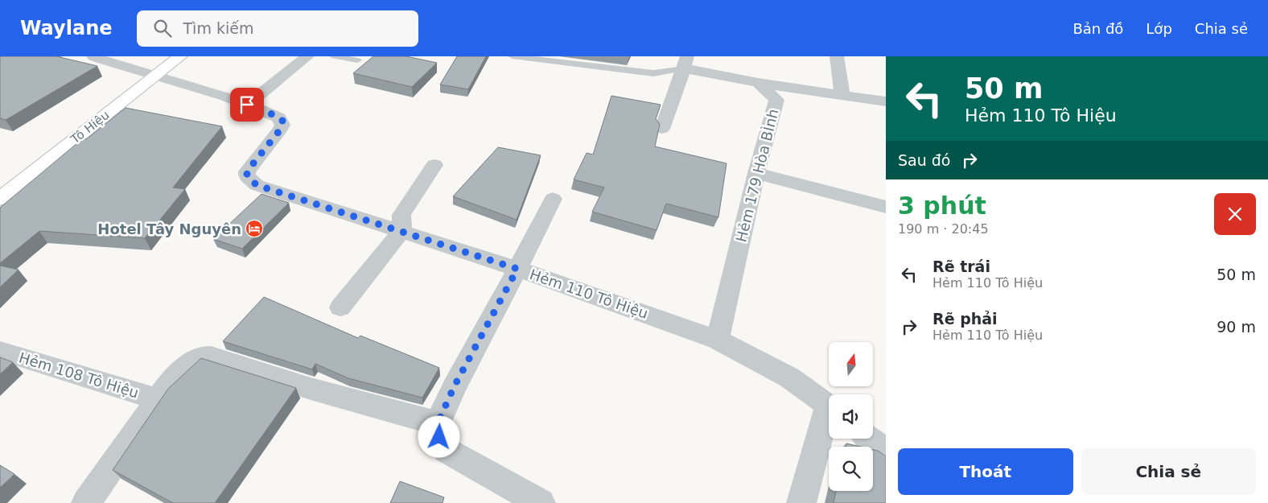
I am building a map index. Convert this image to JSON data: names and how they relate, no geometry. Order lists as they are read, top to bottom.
{
  "streets": {
    "street": [
      "Tô Hiệu",
      "Hẻm 179 Hòa BÌnh",
      "Hẻm 110 Tô Hiệu",
      "Hẻm 108 Tô Hiệu"
    ]
  },
  "crossings": [
    ["Tô Hiệu", "Hẻm 110 Tô Hiệu"],
    ["Hẻm 179 Hòa BÌnh", "Hẻm 110 Tô Hiệu"]
  ],
  "places": {
    "hotel": ["Hotel Tây Nguyên"]
  },
  "north": "top",
  "page": {
    "header": "Waylane",
    "search": "Tìm kiếm",
    "nav": ["Bản đồ", "Lớp", "Chia sẻ"],
    "turn": ["50 m", "Hẻm 110 Tô Hiệu"],
    "then": "Sau đó",
    "heading": ["3 phút", "190 m · 20:45"],
    "list": [
      {
        "name": "Rẽ trái",
        "note": "Hẻm 110 Tô Hiệu",
        "value": "50 m"
      },
      {
        "name": "Rẽ phải",
        "note": "Hẻm 110 Tô Hiệu",
        "value": "90 m"
      }
    ],
    "buttons": ["Thoát", "Chia sẻ"]
  }
}
